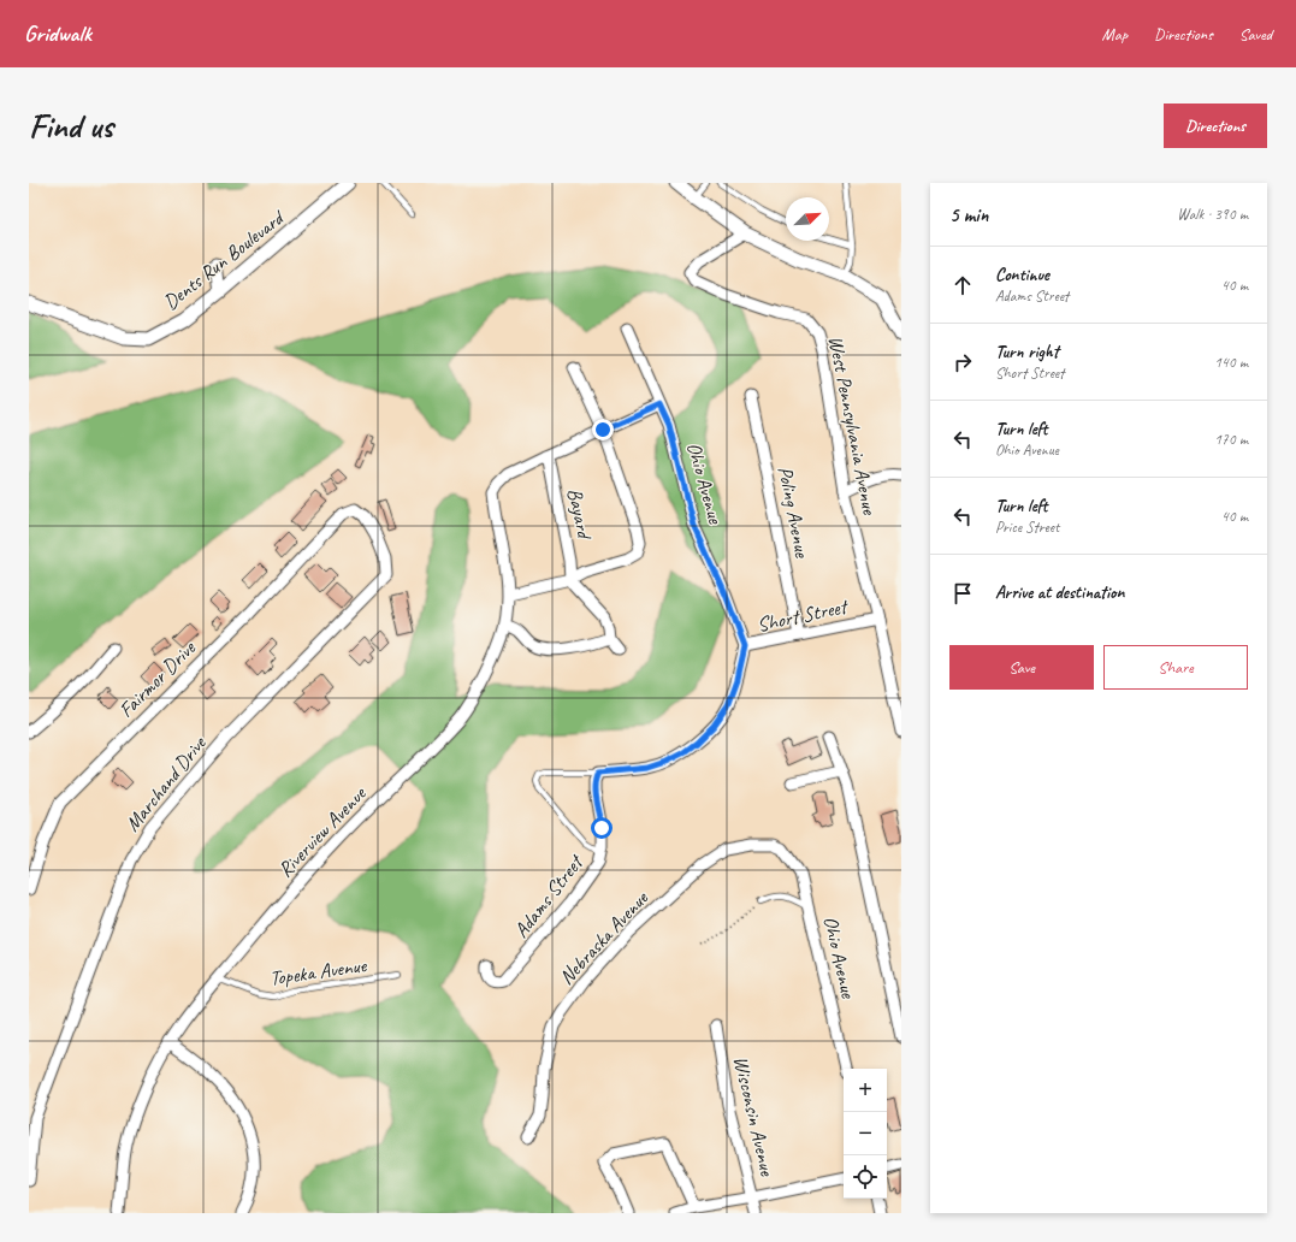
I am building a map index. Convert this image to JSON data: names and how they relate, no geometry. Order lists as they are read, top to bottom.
{
  "streets": {
    "street": [
      "Dents Run Boulevard",
      "West Pennsylvania Avenue",
      "Ohio Avenue",
      "Poling Avenue",
      "Bayard",
      "Short Street",
      "Fairmor Drive",
      "Marchand Drive",
      "Riverview Avenue",
      "Adams Street",
      "Nebraska Avenue",
      "Wisconsin Avenue"
    ],
    "lane": ["Topeka Avenue"]
  },
  "crossings": [
    ["West Pennsylvania Avenue", "Short Street"],
    ["Ohio Avenue", "Short Street"],
    ["Ohio Avenue", "Nebraska Avenue"],
    ["Poling Avenue", "Short Street"],
    ["Bayard", "Riverview Avenue"],
    ["Short Street", "Adams Street"],
    ["Fairmor Drive", "Marchand Drive"],
    ["Riverview Avenue", "Topeka Avenue"]
  ],
  "north": "top right",
  "page": {
    "header": "Gridwalk",
    "nav": ["Map", "Directions", "Saved"],
    "buttons": [
      "Directions",
      ["Save", "Share"]
    ],
    "title": "Find us",
    "heading": ["5 min", "Walk · 390 m"],
    "list": [
      ["Continue", "Adams Street", "40 m"],
      ["Turn right", "Short Street", "140 m"],
      ["Turn left", "Ohio Avenue", "170 m"],
      ["Turn left", "Price Street", "40 m"],
      "Arrive at destination"
    ],
    "map_buttons": ["+", "−"]
  }
}
